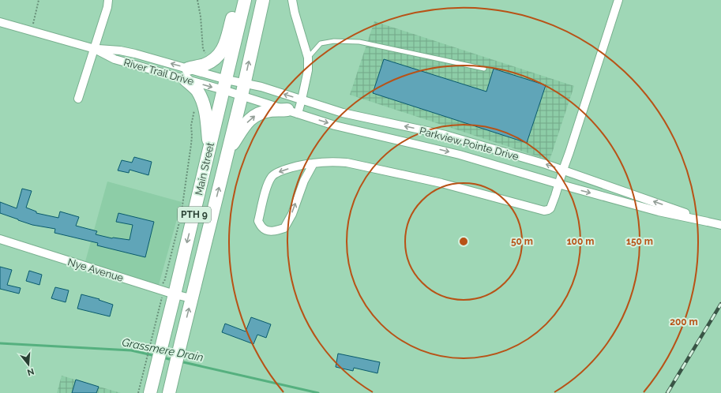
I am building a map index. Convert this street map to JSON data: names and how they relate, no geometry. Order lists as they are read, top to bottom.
{
  "streets": {
    "main road": ["Main Street", "PTH 9"],
    "street": ["River Trail Drive", "Parkview Pointe Drive", "Nye Avenue"]
  },
  "crossings": [
    ["River Trail Drive", "Parkview Pointe Drive"],
    ["River Trail Drive", "Main Street"],
    ["Parkview Pointe Drive", "Main Street"],
    ["Main Street", "Nye Avenue"]
  ],
  "water": ["Grassmere Drain"],
  "north": "bottom",
  "rings": [
    "50 m",
    "100 m",
    "150 m",
    "200 m"
  ]
}
